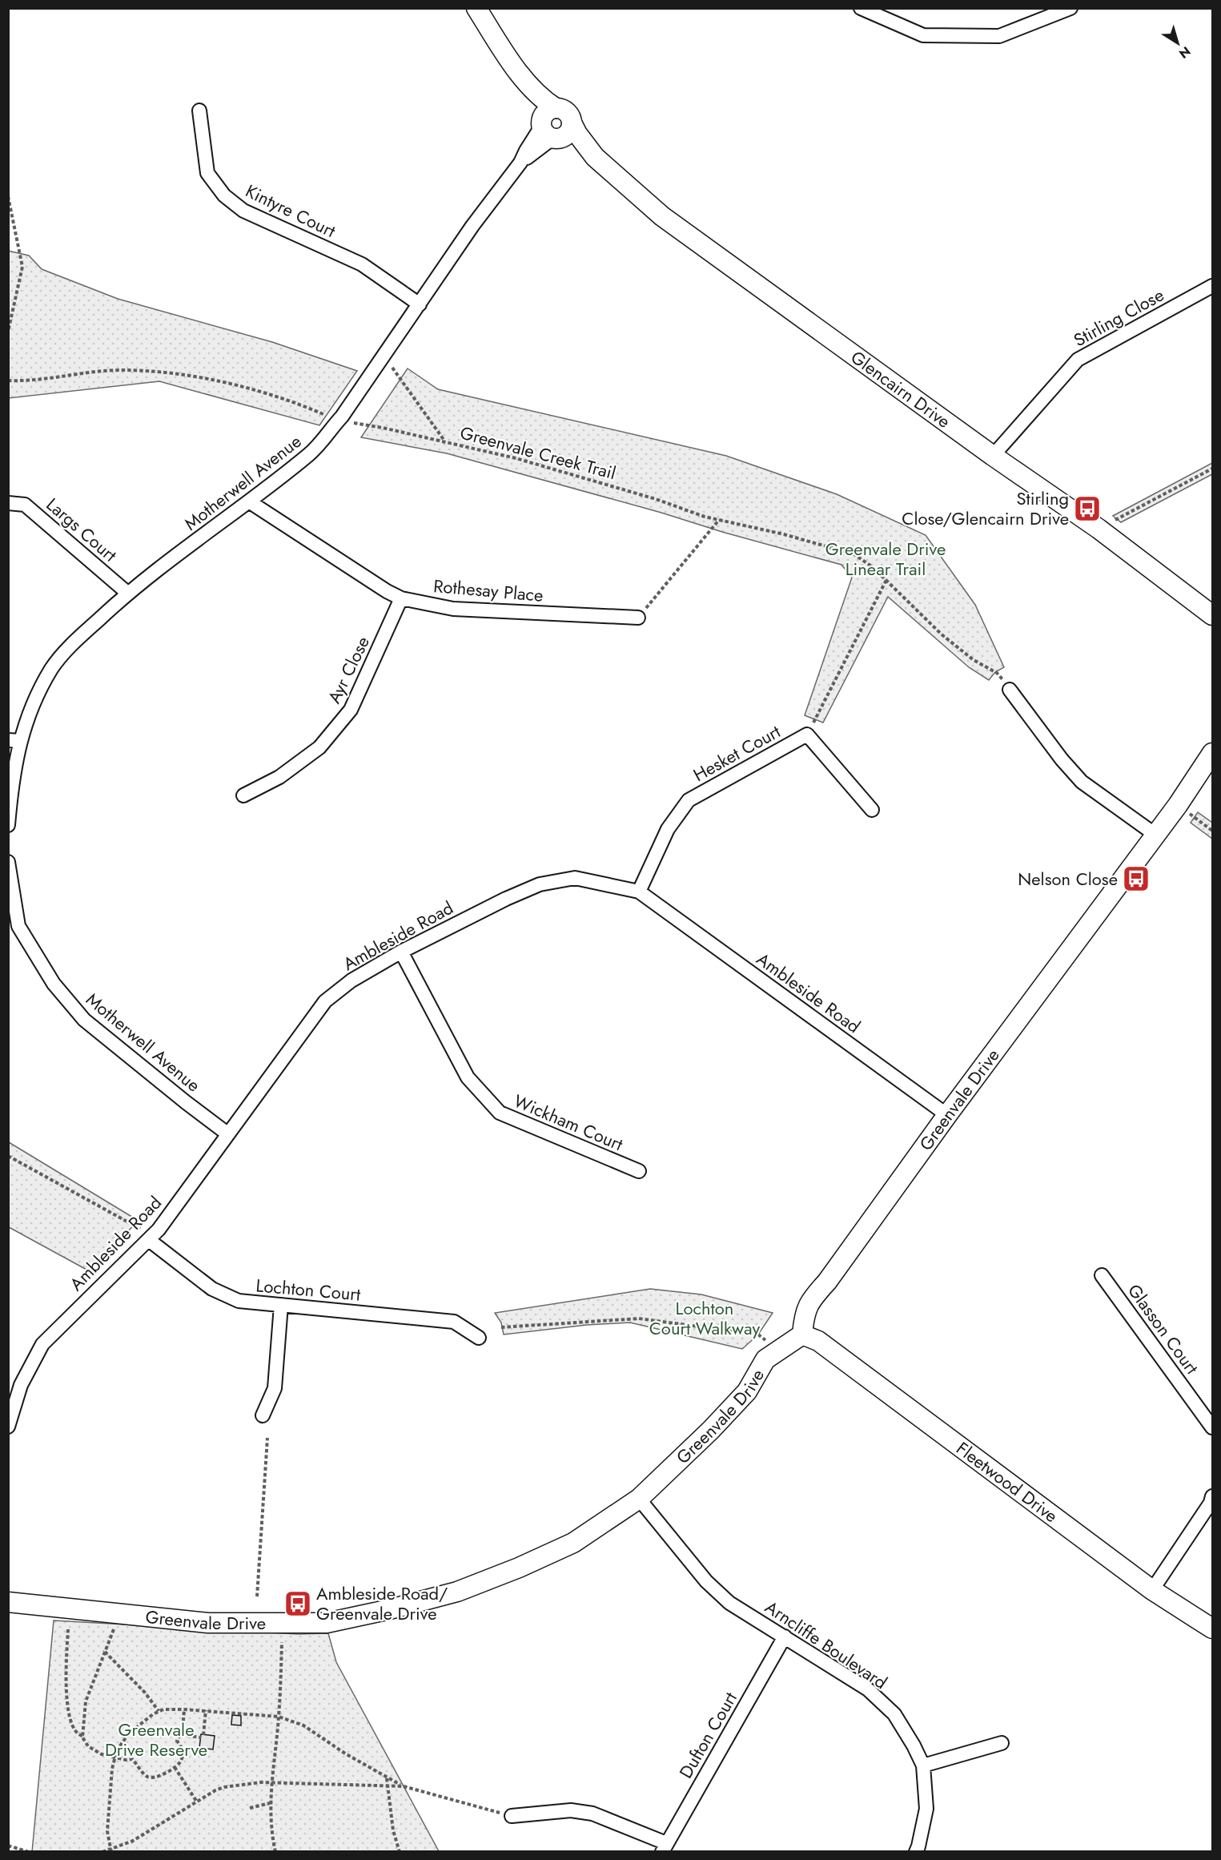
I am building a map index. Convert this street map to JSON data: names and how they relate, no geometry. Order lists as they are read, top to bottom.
{
  "streets": {
    "street": [
      "Kintyre Court",
      "Stirling Close",
      "Glencairn Drive",
      "Motherwell Avenue",
      "Largs Court",
      "Rothesay Place",
      "Ayr Close",
      "Hesket Court",
      "Ambleside Road",
      "Greenvale Drive",
      "Wickham Court",
      "Lochton Court",
      "Glasson Court",
      "Fleetwood Drive",
      "Arncliffe Boulevard",
      "Dufton Court"
    ],
    "path": ["Greenvale Creek Trail"]
  },
  "crossings": [
    ["Kintyre Court", "Motherwell Avenue"],
    ["Stirling Close", "Glencairn Drive"],
    ["Glencairn Drive", "Motherwell Avenue"],
    ["Greenvale Creek Trail", "Motherwell Avenue"],
    ["Motherwell Avenue", "Largs Court"],
    ["Motherwell Avenue", "Rothesay Place"],
    ["Motherwell Avenue", "Ambleside Road"],
    ["Rothesay Place", "Ayr Close"],
    ["Hesket Court", "Ambleside Road"],
    ["Ambleside Road", "Greenvale Drive"],
    ["Ambleside Road", "Wickham Court"],
    ["Ambleside Road", "Lochton Court"],
    ["Greenvale Drive", "Fleetwood Drive"],
    ["Greenvale Drive", "Arncliffe Boulevard"],
    ["Arncliffe Boulevard", "Dufton Court"]
  ],
  "parks": ["Greenvale Drive Linear Trail", "Lochton Court Walkway", "Greenvale Drive Reserve"],
  "places": {
    "bus stop": ["Stirling Close/Glencairn Drive", "Nelson Close", "Ambleside Road/ Greenvale Drive"]
  },
  "north": "bottom right"
}
